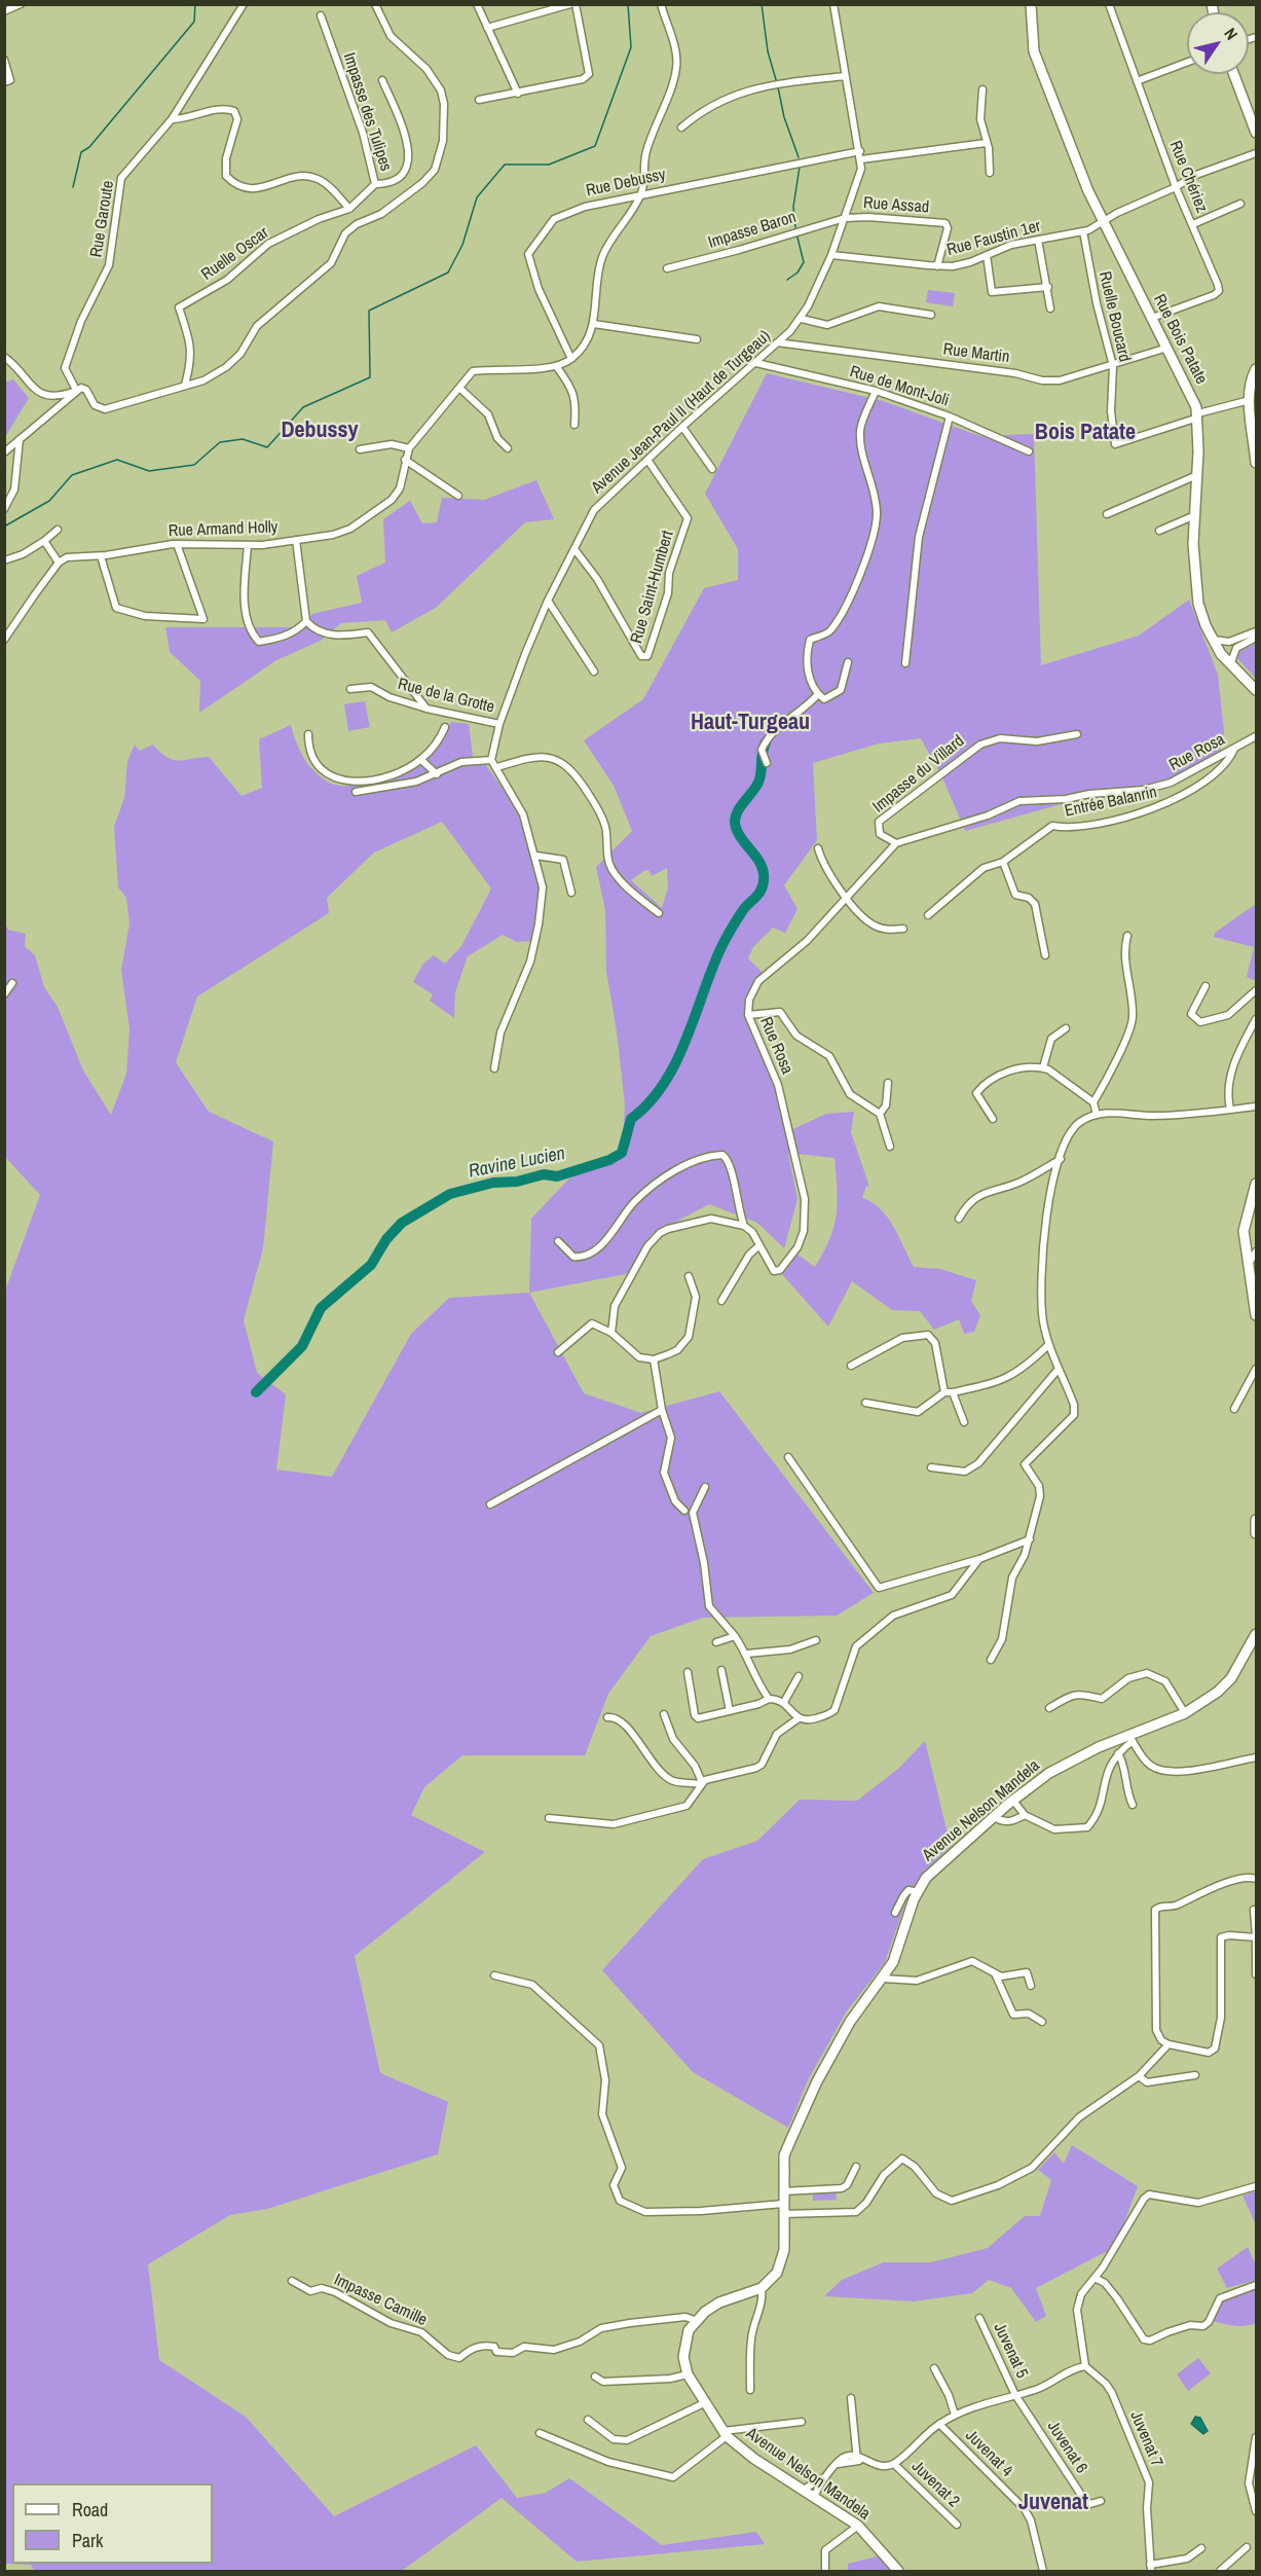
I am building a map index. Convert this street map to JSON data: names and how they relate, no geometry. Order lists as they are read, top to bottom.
{
  "streets": {
    "street": [
      "Impasse des Tulipes",
      "Rue Chériez",
      "Rue Debussy",
      "Rue Assad",
      "Rue Garoute",
      "Impasse Baron",
      "Rue Faustin 1er",
      "Ruelle Oscar",
      "Ruelle Boucard",
      "Rue Bois Patate",
      "Rue Martin",
      "Rue de Mont-Joli",
      "Avenue Jean-Paul II (Haut de Turgeau)",
      "Rue Armand Holly",
      "Rue Saint-Humbert",
      "Rue de la Grotte",
      "Rue Rosa",
      "Impasse du Villard",
      "Entrée Balanrin",
      "Avenue Nelson Mandela",
      "Impasse Camille",
      "Juvenat 5",
      "Juvenat 7",
      "Juvenat 6",
      "Juvenat 4",
      "Juvenat 2"
    ]
  },
  "crossings": [
    ["Impasse des Tulipes", "Ruelle Oscar"],
    ["Rue Chériez", "Rue Faustin 1er"],
    ["Rue Chériez", "Rue Bois Patate"],
    ["Rue Debussy", "Avenue Jean-Paul II (Haut de Turgeau)"],
    ["Rue Debussy", "Rue Armand Holly"],
    ["Rue Assad", "Impasse Baron"],
    ["Rue Assad", "Rue Faustin 1er"],
    ["Rue Assad", "Avenue Jean-Paul II (Haut de Turgeau)"],
    ["Impasse Baron", "Avenue Jean-Paul II (Haut de Turgeau)"],
    ["Rue Faustin 1er", "Ruelle Boucard"],
    ["Rue Faustin 1er", "Rue Bois Patate"],
    ["Rue Faustin 1er", "Avenue Jean-Paul II (Haut de Turgeau)"],
    ["Ruelle Boucard", "Rue Bois Patate"],
    ["Ruelle Boucard", "Rue Martin"],
    ["Rue Bois Patate", "Rue Martin"],
    ["Rue Martin", "Avenue Jean-Paul II (Haut de Turgeau)"],
    ["Rue de Mont-Joli", "Avenue Jean-Paul II (Haut de Turgeau)"],
    ["Avenue Jean-Paul II (Haut de Turgeau)", "Rue Saint-Humbert"],
    ["Avenue Jean-Paul II (Haut de Turgeau)", "Rue de la Grotte"],
    ["Rue Rosa", "Impasse du Villard"],
    ["Rue Rosa", "Entrée Balanrin"],
    ["Avenue Nelson Mandela", "Impasse Camille"],
    ["Juvenat 5", "Juvenat 6"]
  ],
  "districts": [
    "Debussy",
    "Bois Patate",
    "Haut-Turgeau",
    "Juvenat"
  ],
  "water": ["Ravine Lucien"],
  "legend": ["Road", "Park"],
  "north": "top right"
}
